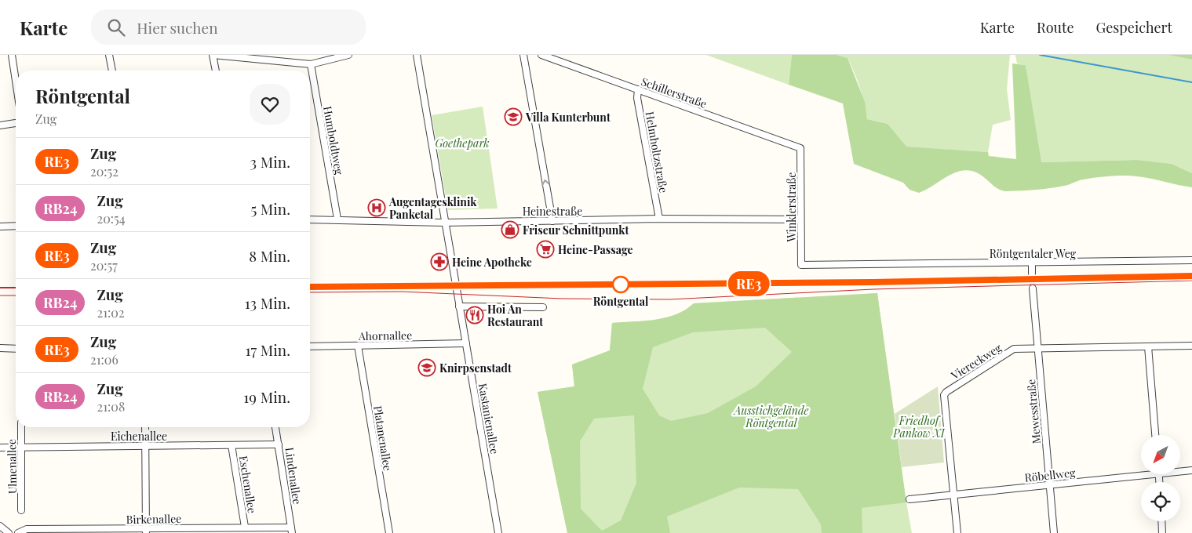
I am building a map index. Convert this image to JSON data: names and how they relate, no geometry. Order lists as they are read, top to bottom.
{
  "streets": {
    "street": [
      "Schillerstraße",
      "Humboldtweg",
      "Helmholtzstraße",
      "Winklerstraße",
      "Heinestraße",
      "Röntgentaler Weg",
      "Ahornallee",
      "Viereckweg",
      "Mewesstraße",
      "Kastanienallee",
      "Eichenallee",
      "Platanenallee",
      "Ulmenallee",
      "Röbellweg",
      "Lindenallee",
      "Eschenallee",
      "Birkenallee"
    ]
  },
  "crossings": [
    ["Schillerstraße", "Helmholtzstraße"],
    ["Schillerstraße", "Winklerstraße"],
    ["Humboldtweg", "Heinestraße"],
    ["Helmholtzstraße", "Heinestraße"],
    ["Winklerstraße", "Heinestraße"],
    ["Winklerstraße", "Röntgentaler Weg"],
    ["Heinestraße", "Kastanienallee"],
    ["Ahornallee", "Kastanienallee"],
    ["Ahornallee", "Platanenallee"],
    ["Viereckweg", "Mewesstraße"],
    ["Viereckweg", "Röbellweg"],
    ["Mewesstraße", "Röbellweg"],
    ["Eichenallee", "Ulmenallee"],
    ["Eichenallee", "Lindenallee"],
    ["Eichenallee", "Eschenallee"],
    ["Lindenallee", "Birkenallee"],
    ["Eschenallee", "Birkenallee"]
  ],
  "parks": ["Goethepark", "Ausstichgelände Röntgental", "Friedhof Pankow XI"],
  "places": {
    "school or university": ["Villa Kunterbunt", "Knirpsenstadt"],
    "hospital": ["Augentagesklinik Panketal"],
    "shop": ["Friseur Schnittpunkt"],
    "supermarket": ["Heine-Passage"],
    "pharmacy": ["Heine Apotheke"],
    "other": ["Röntgental"],
    "restaurant": ["Hoi An Restaurant"]
  },
  "north": "bottom left",
  "page": {
    "header": "Karte",
    "search": "Hier suchen",
    "nav": ["Karte", "Route", "Gespeichert"],
    "on_map": "RE3",
    "heading": ["Röntgental", "Zug"],
    "list": [
      {
        "mark": "RE3",
        "name": "Zug",
        "note": "20:52",
        "value": "3 Min."
      },
      {
        "mark": "RB24",
        "name": "Zug",
        "note": "20:54",
        "value": "5 Min."
      },
      {
        "mark": "RE3",
        "name": "Zug",
        "note": "20:57",
        "value": "8 Min."
      },
      {
        "mark": "RB24",
        "name": "Zug",
        "note": "21:02",
        "value": "13 Min."
      },
      {
        "mark": "RE3",
        "name": "Zug",
        "note": "21:06",
        "value": "17 Min."
      },
      {
        "mark": "RB24",
        "name": "Zug",
        "note": "21:08",
        "value": "19 Min."
      }
    ]
  }
}
